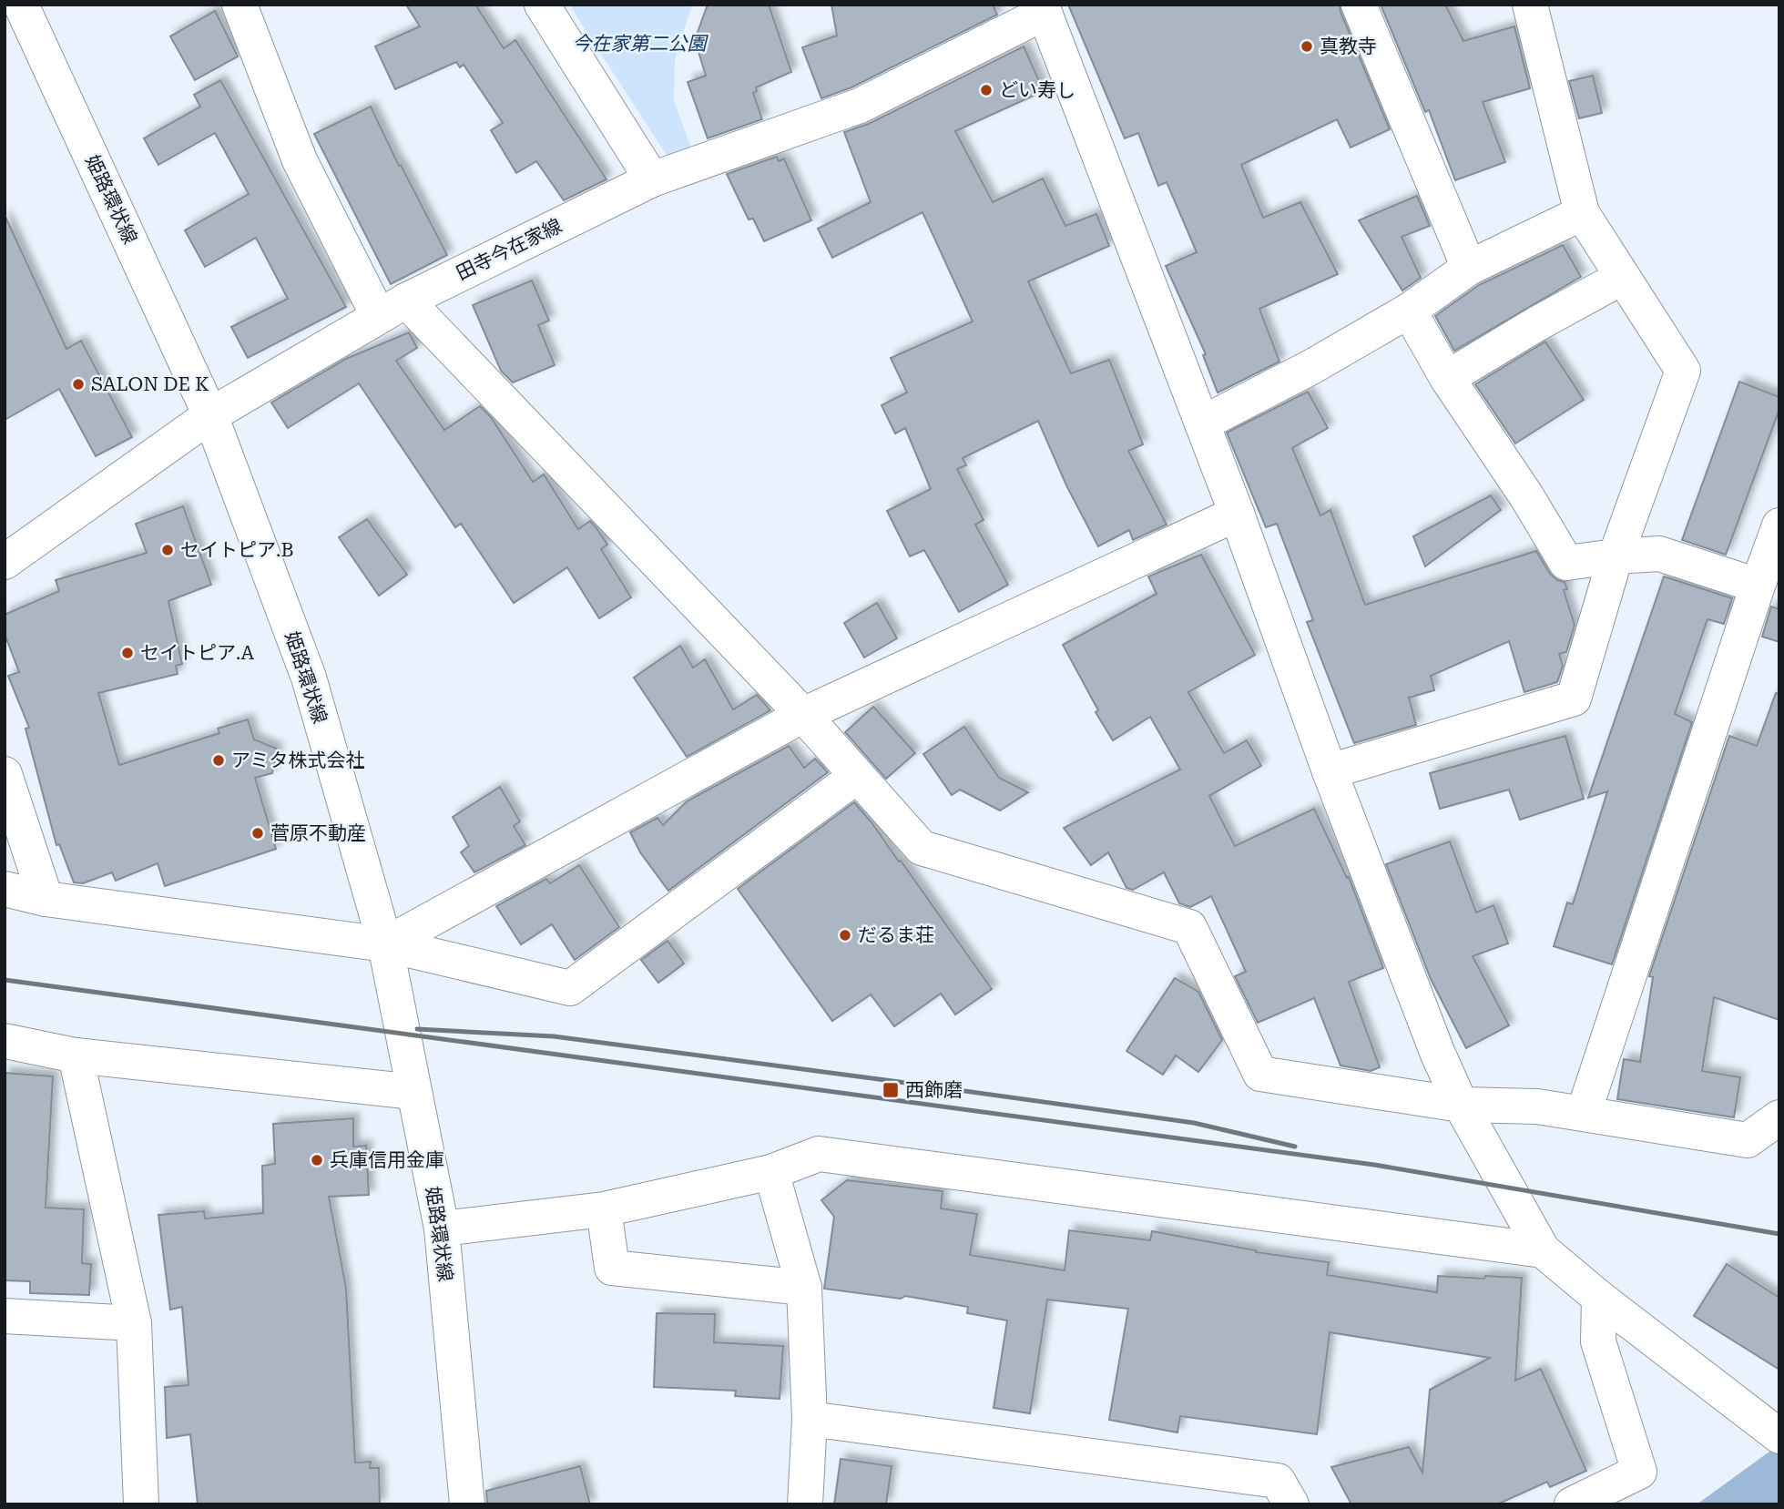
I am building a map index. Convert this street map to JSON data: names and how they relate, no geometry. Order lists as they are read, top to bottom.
{
  "streets": {
    "street": ["姫路環状線", "田寺今在家線"]
  },
  "crossings": [
    ["姫路環状線", "田寺今在家線"]
  ],
  "parks": ["今在家第二公園"],
  "places": {
    "other": [
      "真教寺",
      "どい寿し",
      "SALON DE K",
      "セイトピア.B",
      "セイトピア.A",
      "アミタ株式会社",
      "菅原不動産",
      "だるま荘",
      "兵庫信用金庫"
    ],
    "transit": ["西飾磨"]
  }
}
